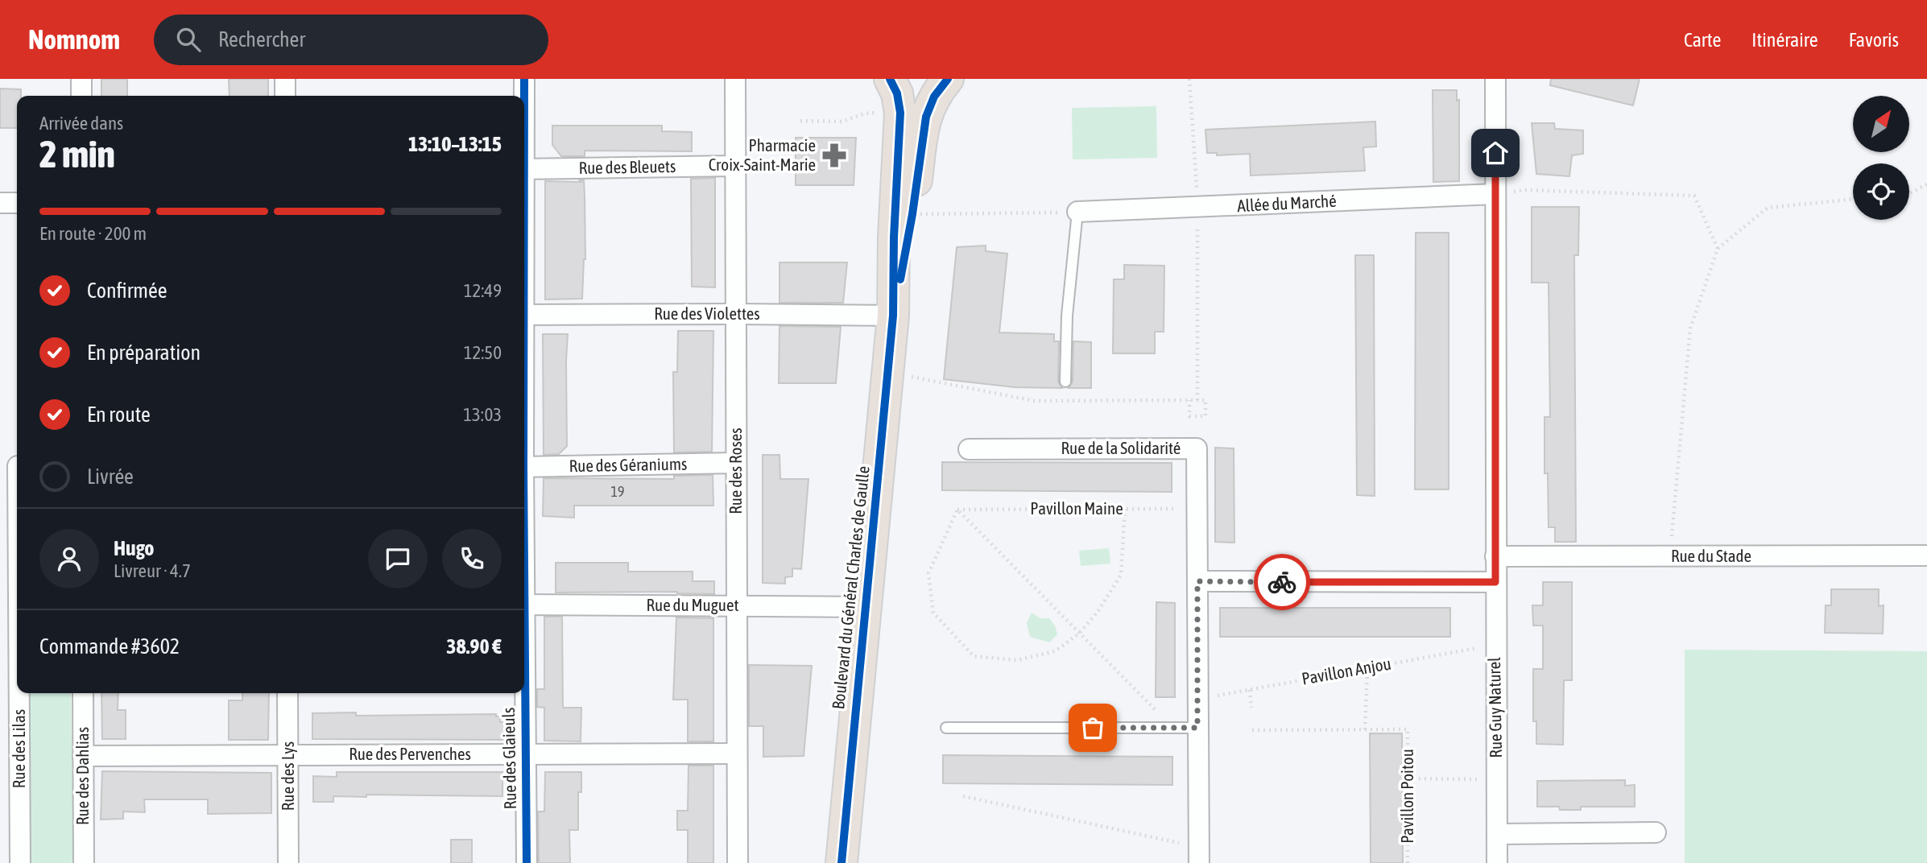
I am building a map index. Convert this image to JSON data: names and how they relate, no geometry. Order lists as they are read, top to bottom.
{
  "streets": {
    "main road": ["Boulevard du Général Charles de Gaulle"],
    "street": [
      "Rue des Bleuets",
      "Allée du Marché",
      "Rue des Violettes",
      "Rue de la Solidarité",
      "Rue des Géraniums",
      "Rue des Roses",
      "Rue du Stade",
      "Rue du Muguet",
      "Rue Guy Naturel",
      "Rue des Lilas",
      "Rue des Pervenches",
      "Rue des Glaieuls",
      "Rue des Dahlias",
      "Rue des Lys"
    ],
    "path": ["Pavillon Maine", "Pavillon Anjou", "Pavillon Poitou"]
  },
  "crossings": [
    ["Rue des Bleuets", "Rue des Roses"],
    ["Allée du Marché", "Rue Guy Naturel"],
    ["Rue des Violettes", "Rue des Roses"],
    ["Rue des Violettes", "Boulevard du Général Charles de Gaulle"],
    ["Rue de la Solidarité", "Pavillon Maine"],
    ["Rue de la Solidarité", "Pavillon Anjou"],
    ["Rue des Géraniums", "Rue des Roses"],
    ["Rue des Roses", "Rue du Muguet"],
    ["Rue des Roses", "Rue des Pervenches"],
    ["Rue du Stade", "Rue Guy Naturel"],
    ["Boulevard du Général Charles de Gaulle", "Rue du Muguet"],
    ["Pavillon Anjou", "Rue Guy Naturel"],
    ["Rue des Pervenches", "Rue des Glaieuls"],
    ["Rue des Pervenches", "Rue des Dahlias"],
    ["Rue des Pervenches", "Rue des Lys"]
  ],
  "places": {
    "pharmacy": ["Pharmacie Croix-Saint-Marie"]
  },
  "house_numbers": ["19"],
  "north": "top right",
  "page": {
    "header": "Nomnom",
    "search": "Rechercher",
    "nav": ["Carte", "Itinéraire", "Favoris"],
    "heading": ["2 min", "Arrivée dans", "13:10–13:15"],
    "panel": [
      "Hugo",
      "Livreur · 4.7",
      "Commande #3602",
      "38.90 €"
    ],
    "bar": "En route · 200 m",
    "list": [
      ["Confirmée", "12:49"],
      ["En préparation", "12:50"],
      ["En route", "13:03"],
      "Livrée"
    ]
  }
}
